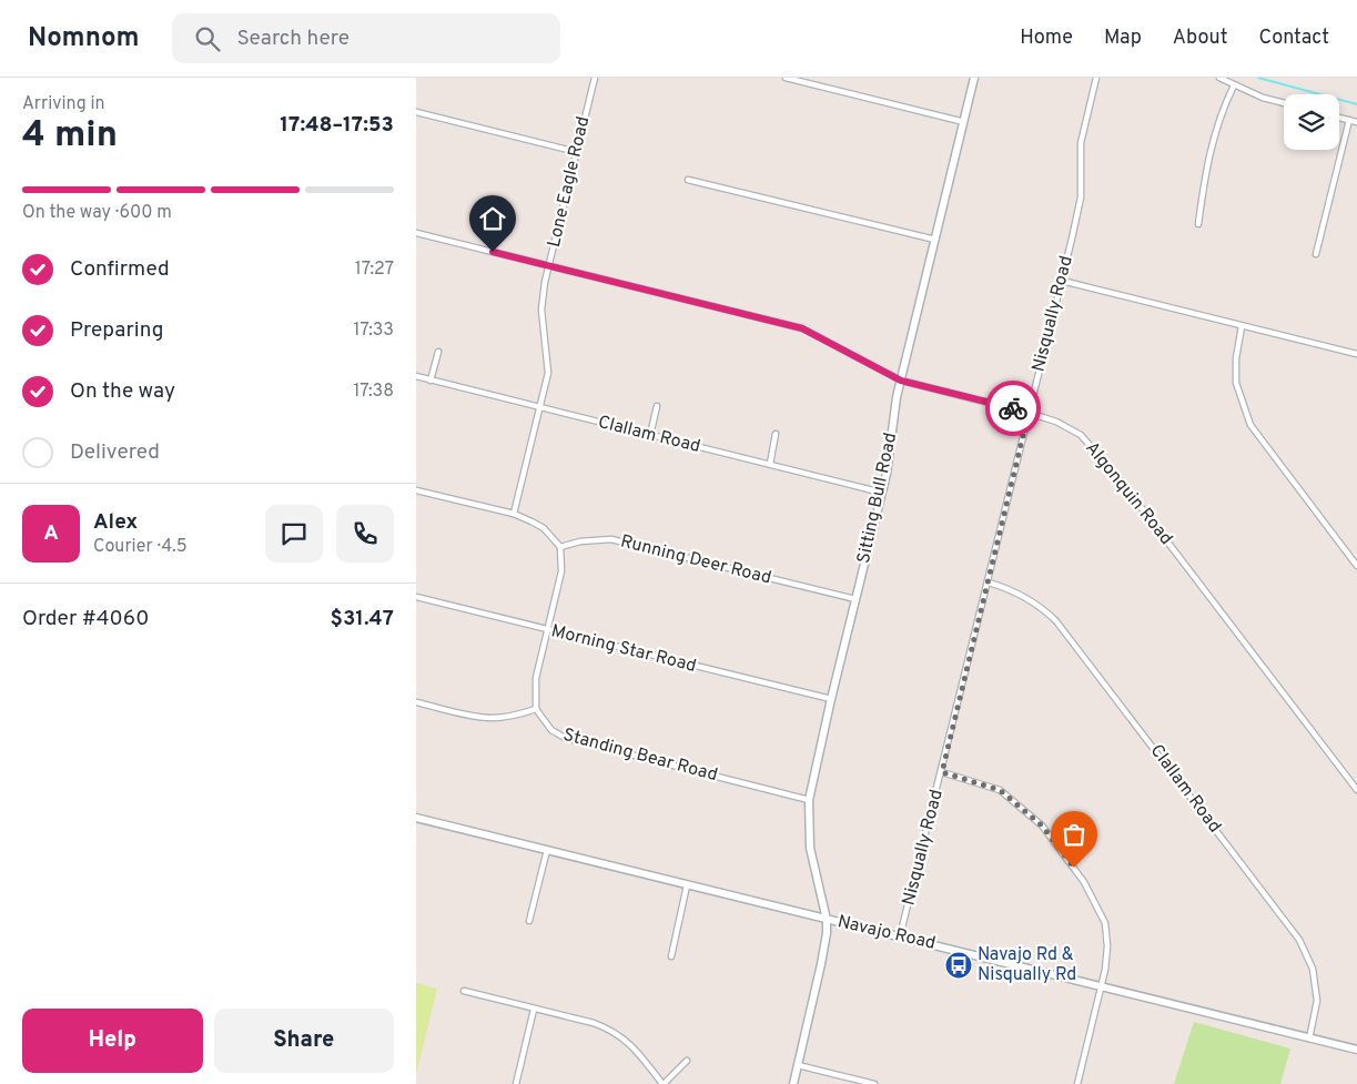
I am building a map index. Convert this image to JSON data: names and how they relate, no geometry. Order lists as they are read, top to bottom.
{
  "streets": {
    "street": [
      "Lone Eagle Road",
      "Nisqually Road",
      "Clallam Road",
      "Algonquin Road",
      "Sitting Bull Road",
      "Running Deer Road",
      "Morning Star Road",
      "Standing Bear Road",
      "Navajo Road"
    ]
  },
  "crossings": [
    ["Lone Eagle Road", "Clallam Road"],
    ["Lone Eagle Road", "Algonquin Road"],
    ["Nisqually Road", "Clallam Road"],
    ["Nisqually Road", "Algonquin Road"],
    ["Nisqually Road", "Navajo Road"],
    ["Clallam Road", "Sitting Bull Road"],
    ["Clallam Road", "Navajo Road"],
    ["Algonquin Road", "Sitting Bull Road"],
    ["Sitting Bull Road", "Running Deer Road"],
    ["Sitting Bull Road", "Morning Star Road"],
    ["Sitting Bull Road", "Standing Bear Road"],
    ["Sitting Bull Road", "Navajo Road"]
  ],
  "places": {
    "bus stop": ["Navajo Rd & Nisqually Rd"]
  },
  "page": {
    "header": "Nomnom",
    "search": "Search here",
    "nav": [
      "Home",
      "Map",
      "About",
      "Contact"
    ],
    "heading": ["4 min", "Arriving in", "17:48–17:53"],
    "panel": [
      "Alex",
      "Courier · 4.5",
      "Order #4060",
      "$31.47"
    ],
    "bar": "On the way · 600 m",
    "list": [
      ["Confirmed", "17:27"],
      ["Preparing", "17:33"],
      ["On the way", "17:38"],
      "Delivered"
    ],
    "round": "A",
    "buttons": ["Help", "Share"]
  }
}
